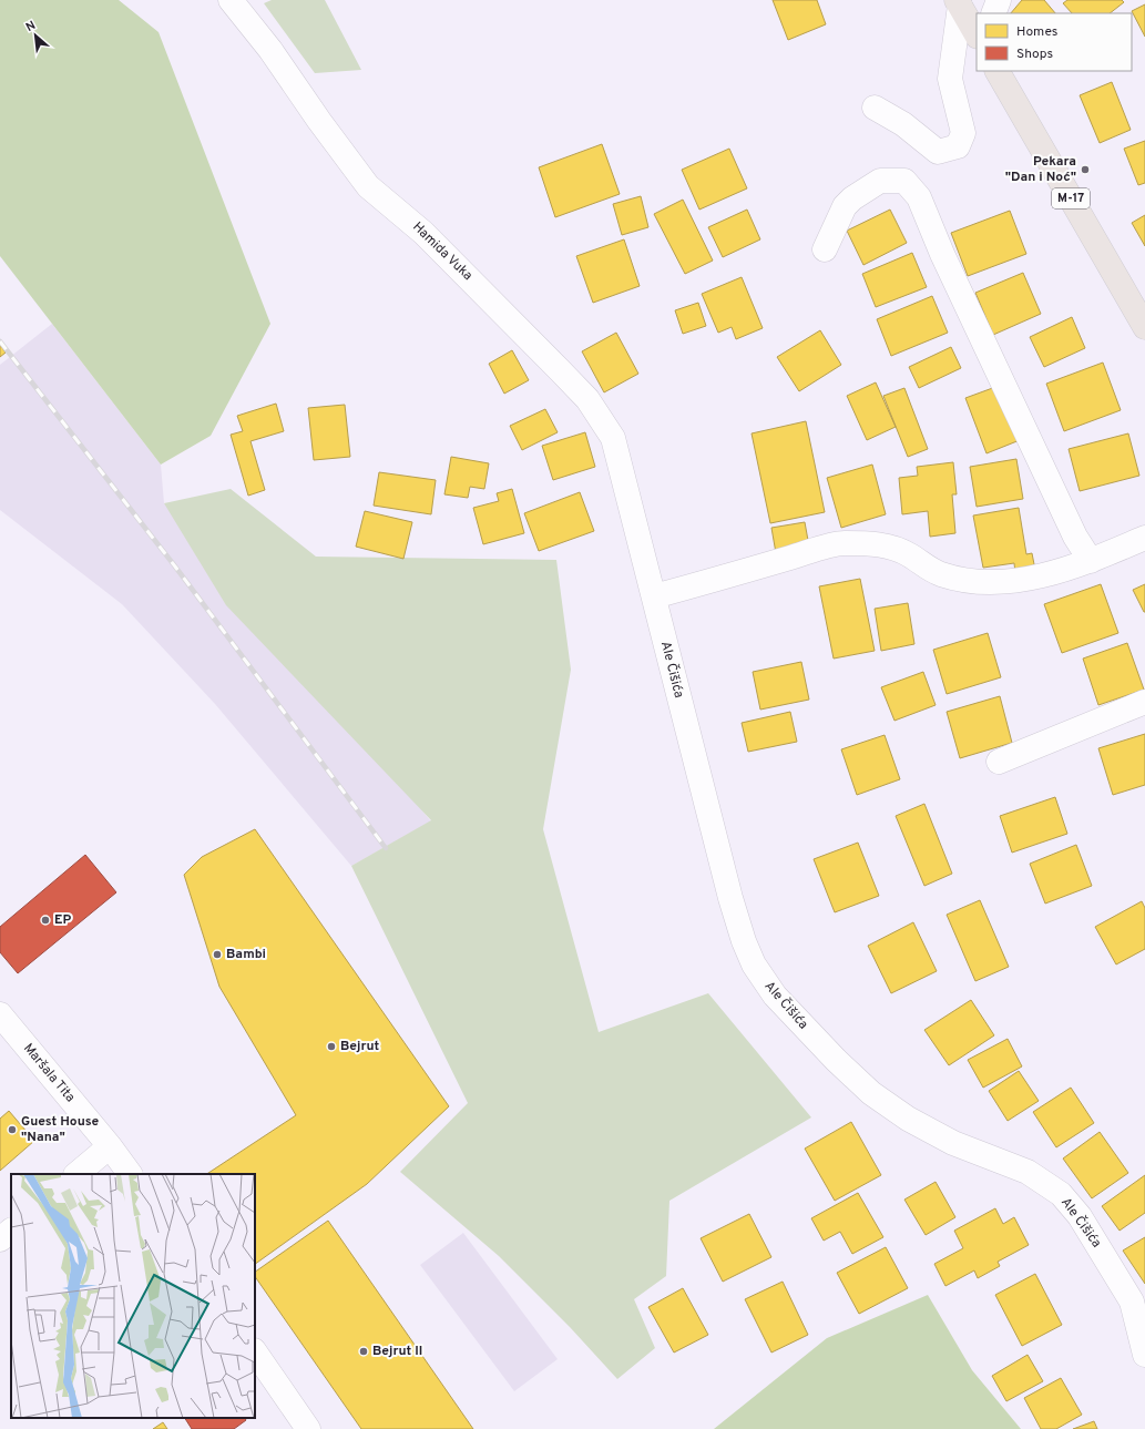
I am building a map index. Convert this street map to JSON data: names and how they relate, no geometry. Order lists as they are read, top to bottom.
{
  "streets": {
    "main road": ["M-17"],
    "street": ["Hamida Vuka", "Ale Čišića", "Maršala Tita"]
  },
  "crossings": [
    ["Hamida Vuka", "Ale Čišića"]
  ],
  "places": [
    "Pekara \"Dan i Noć\"",
    "EP",
    "Bambi",
    "Bejrut",
    "Guest House \"Nana\"",
    "Bejrut II"
  ],
  "legend": ["Homes", "Shops"],
  "north": "top left"
}
